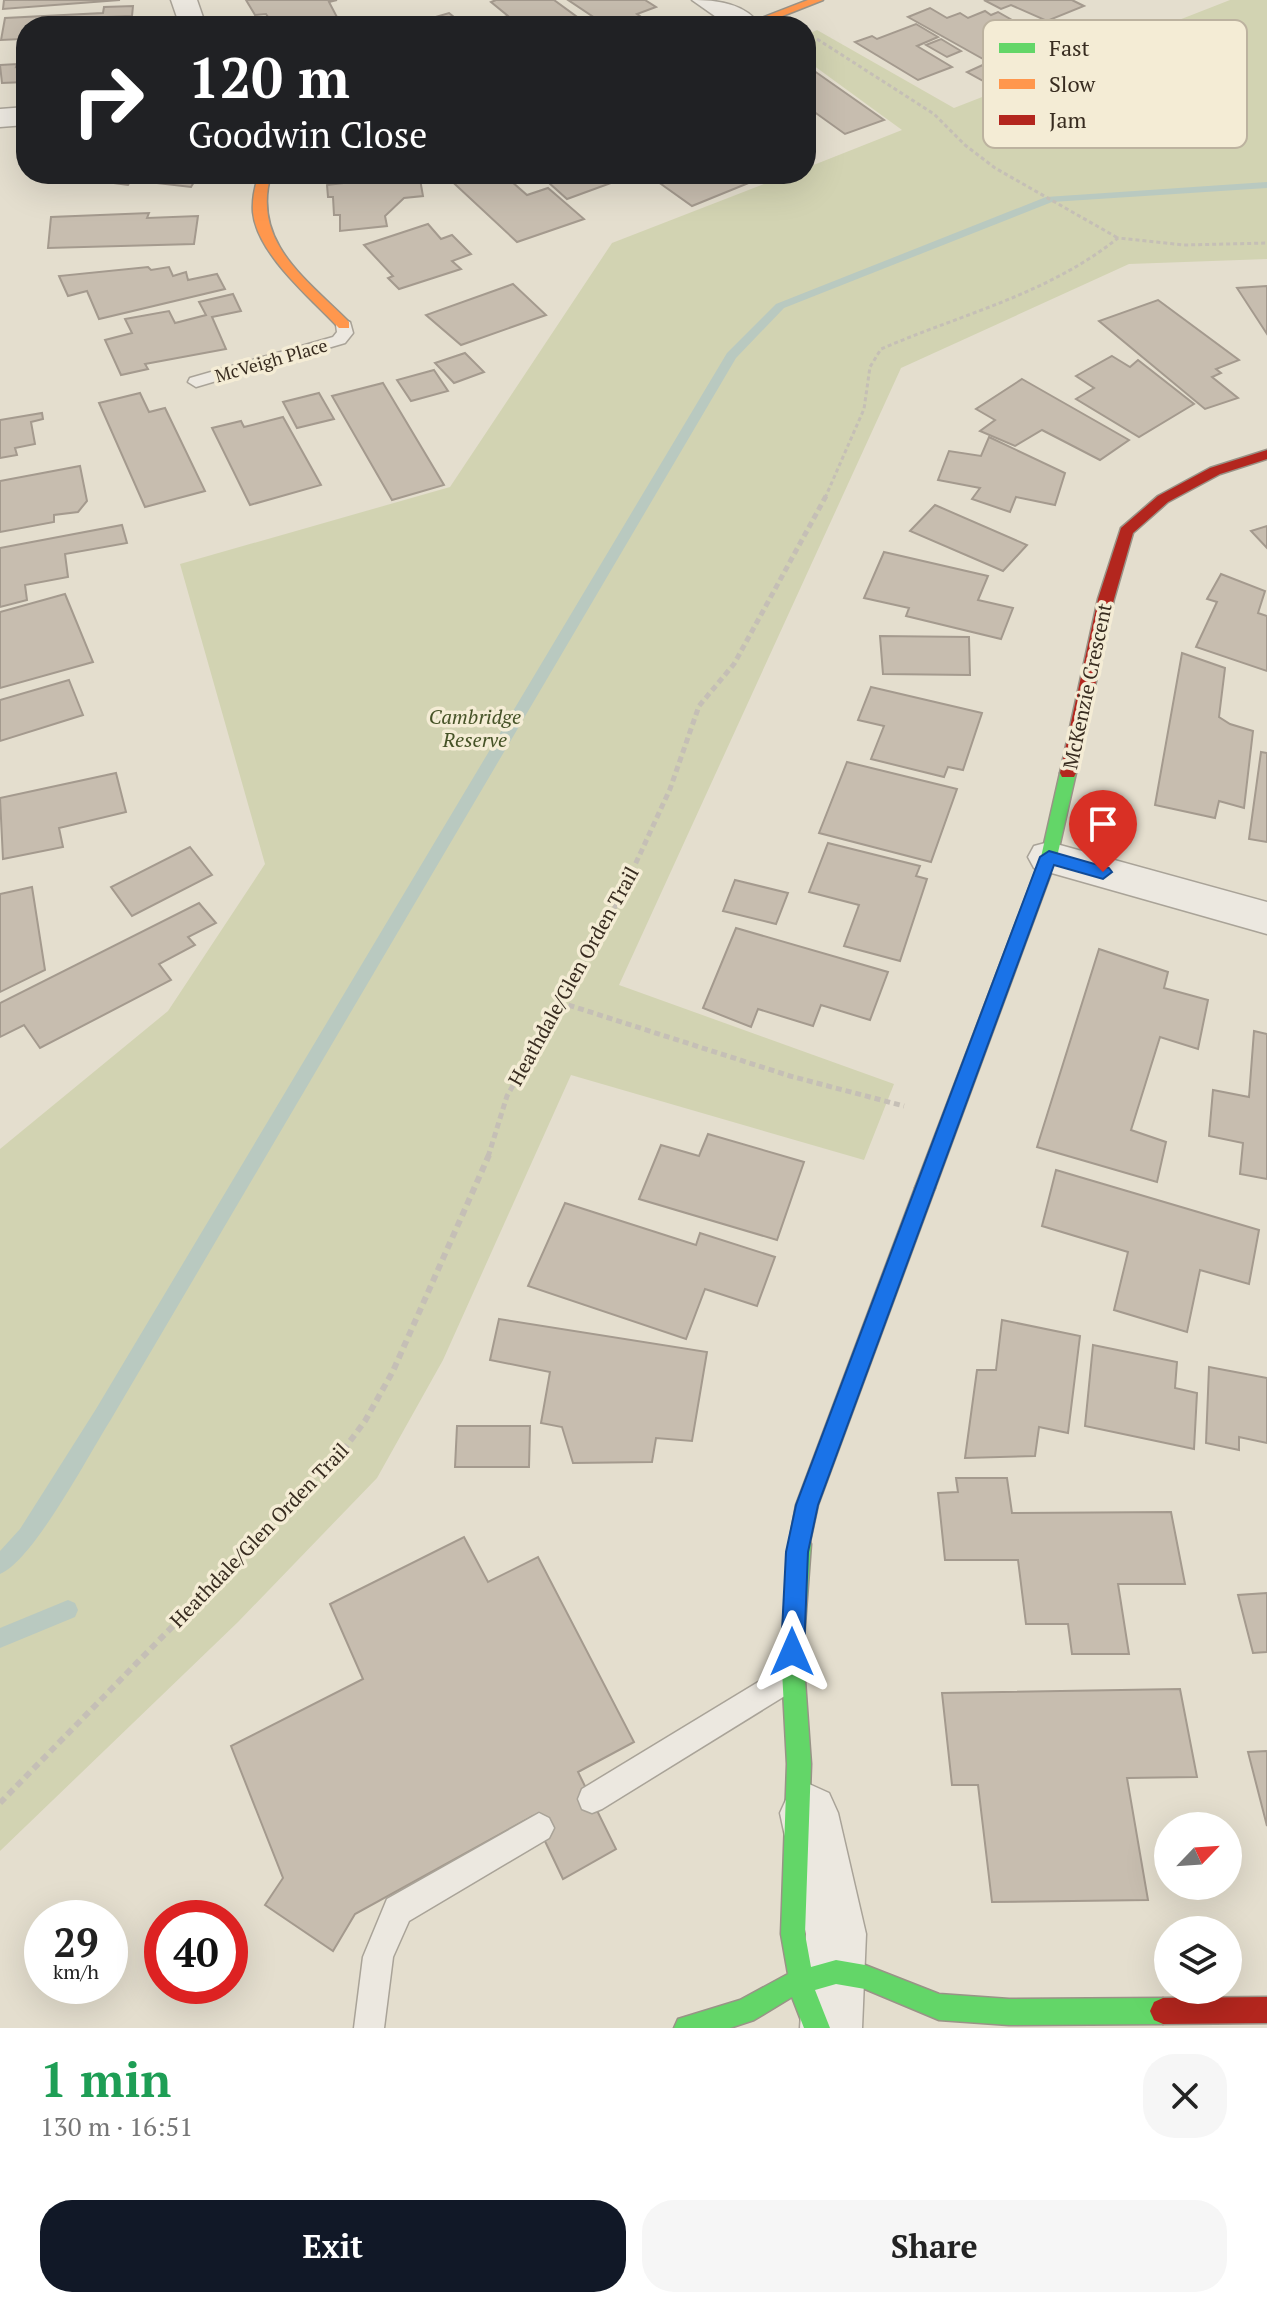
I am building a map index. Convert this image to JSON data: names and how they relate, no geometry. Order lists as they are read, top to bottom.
{
  "streets": {
    "street": ["McVeigh Place", "McKenzie Crescent"],
    "path": ["Heathdale/Glen Orden Trail"]
  },
  "parks": ["Cambridge Reserve"],
  "legend": ["Fast", "Slow", "Jam"],
  "north": "top right",
  "page": {
    "turn": ["120 m", "Goodwin Close"],
    "speed": "29 km/h",
    "limit": "40",
    "heading": ["1 min", "130 m · 16:51"],
    "buttons": ["Exit", "Share"]
  }
}
